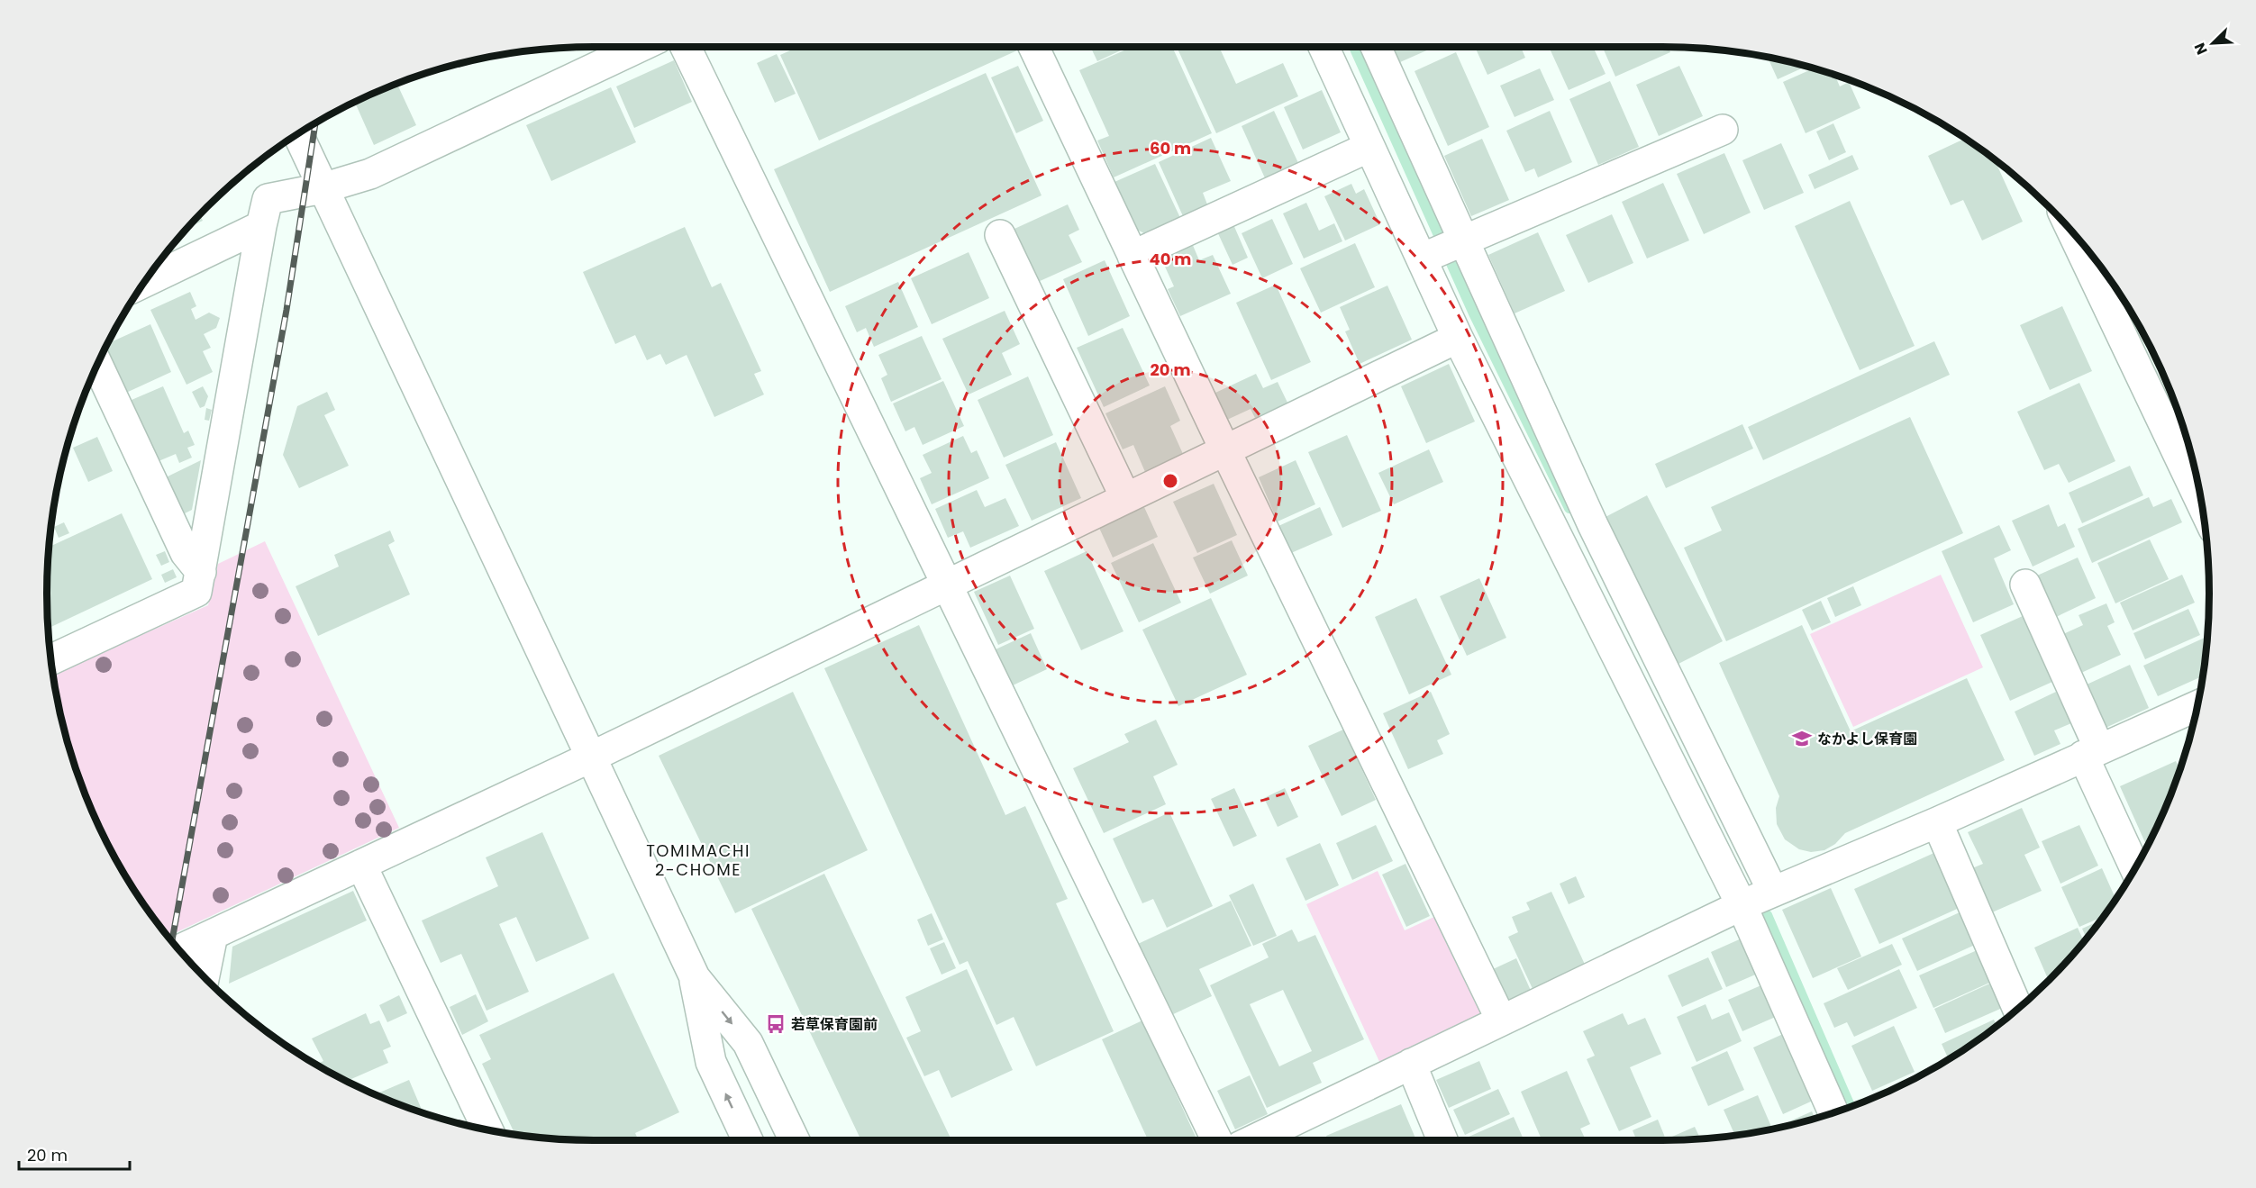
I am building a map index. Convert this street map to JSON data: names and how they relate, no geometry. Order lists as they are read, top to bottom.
{
  "districts": ["TOMIMACHI 2-CHOME"],
  "places": {
    "school or university": ["なかよし保育園"],
    "bus stop": ["若草保育園前"]
  },
  "scale_bar": "20 m",
  "north": "bottom left",
  "rings": ["60 m", "40 m", "20 m"]
}
